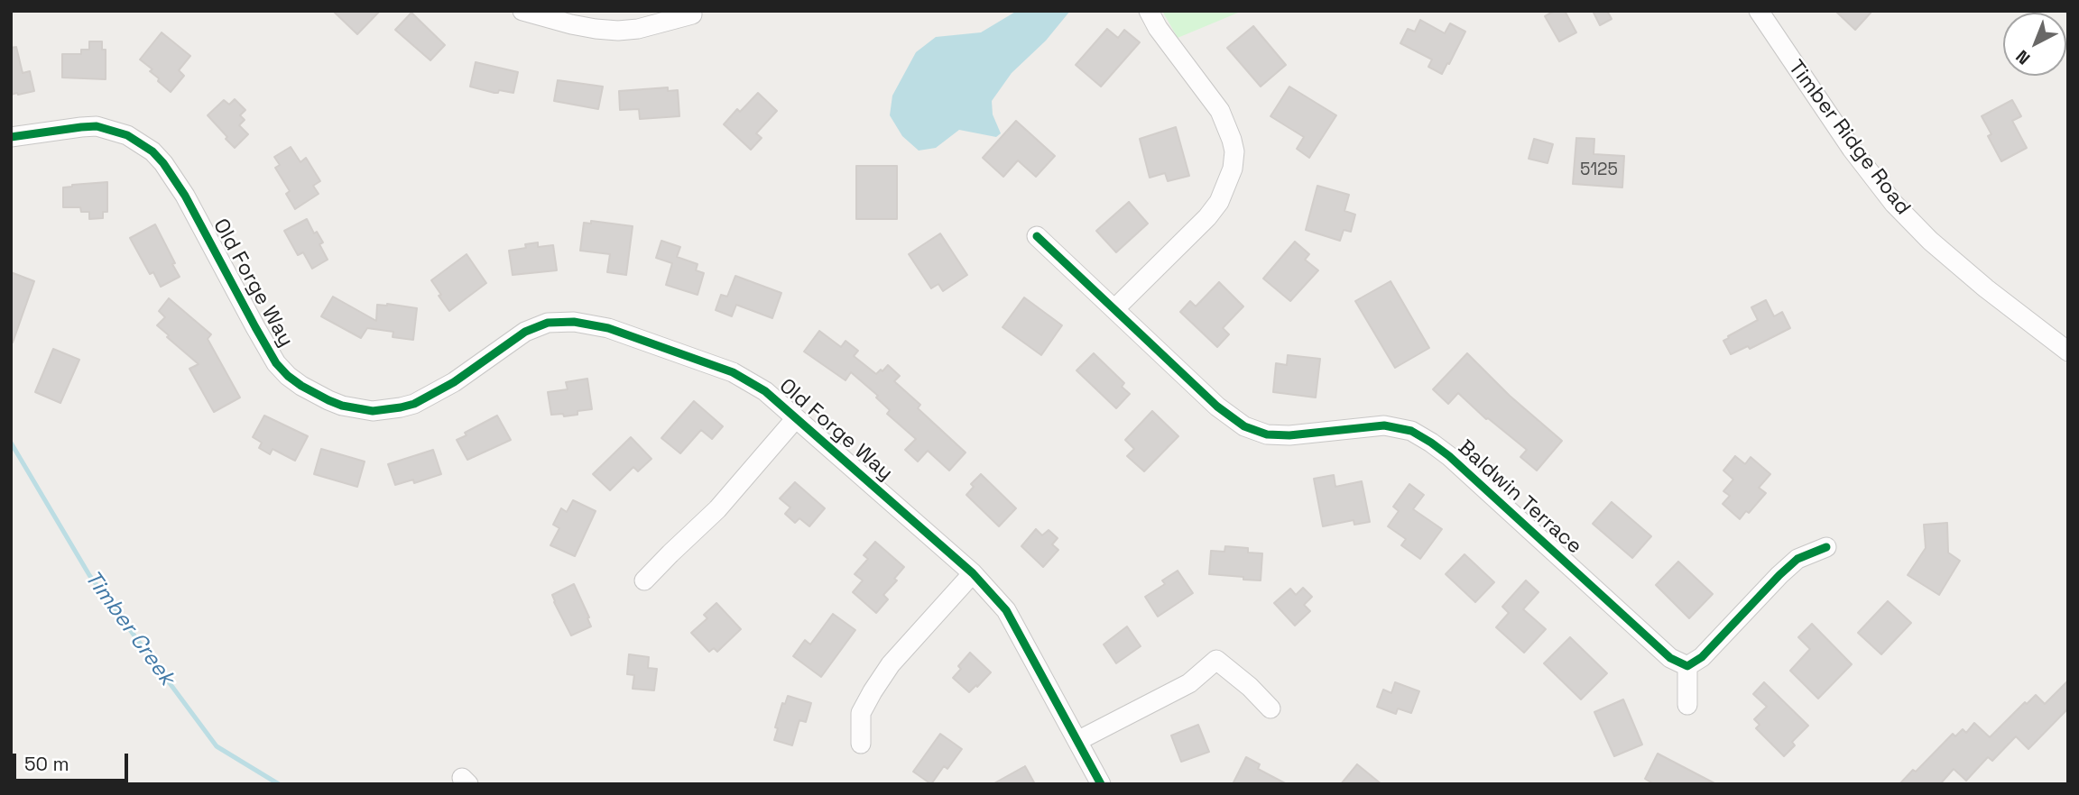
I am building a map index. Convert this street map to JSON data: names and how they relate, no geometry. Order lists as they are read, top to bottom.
{
  "streets": {
    "street": ["Timber Ridge Road", "Old Forge Way", "Baldwin Terrace"]
  },
  "water": ["Timber Creek"],
  "house_numbers": ["5125"],
  "scale_bar": "50 m",
  "north": "bottom left"
}
